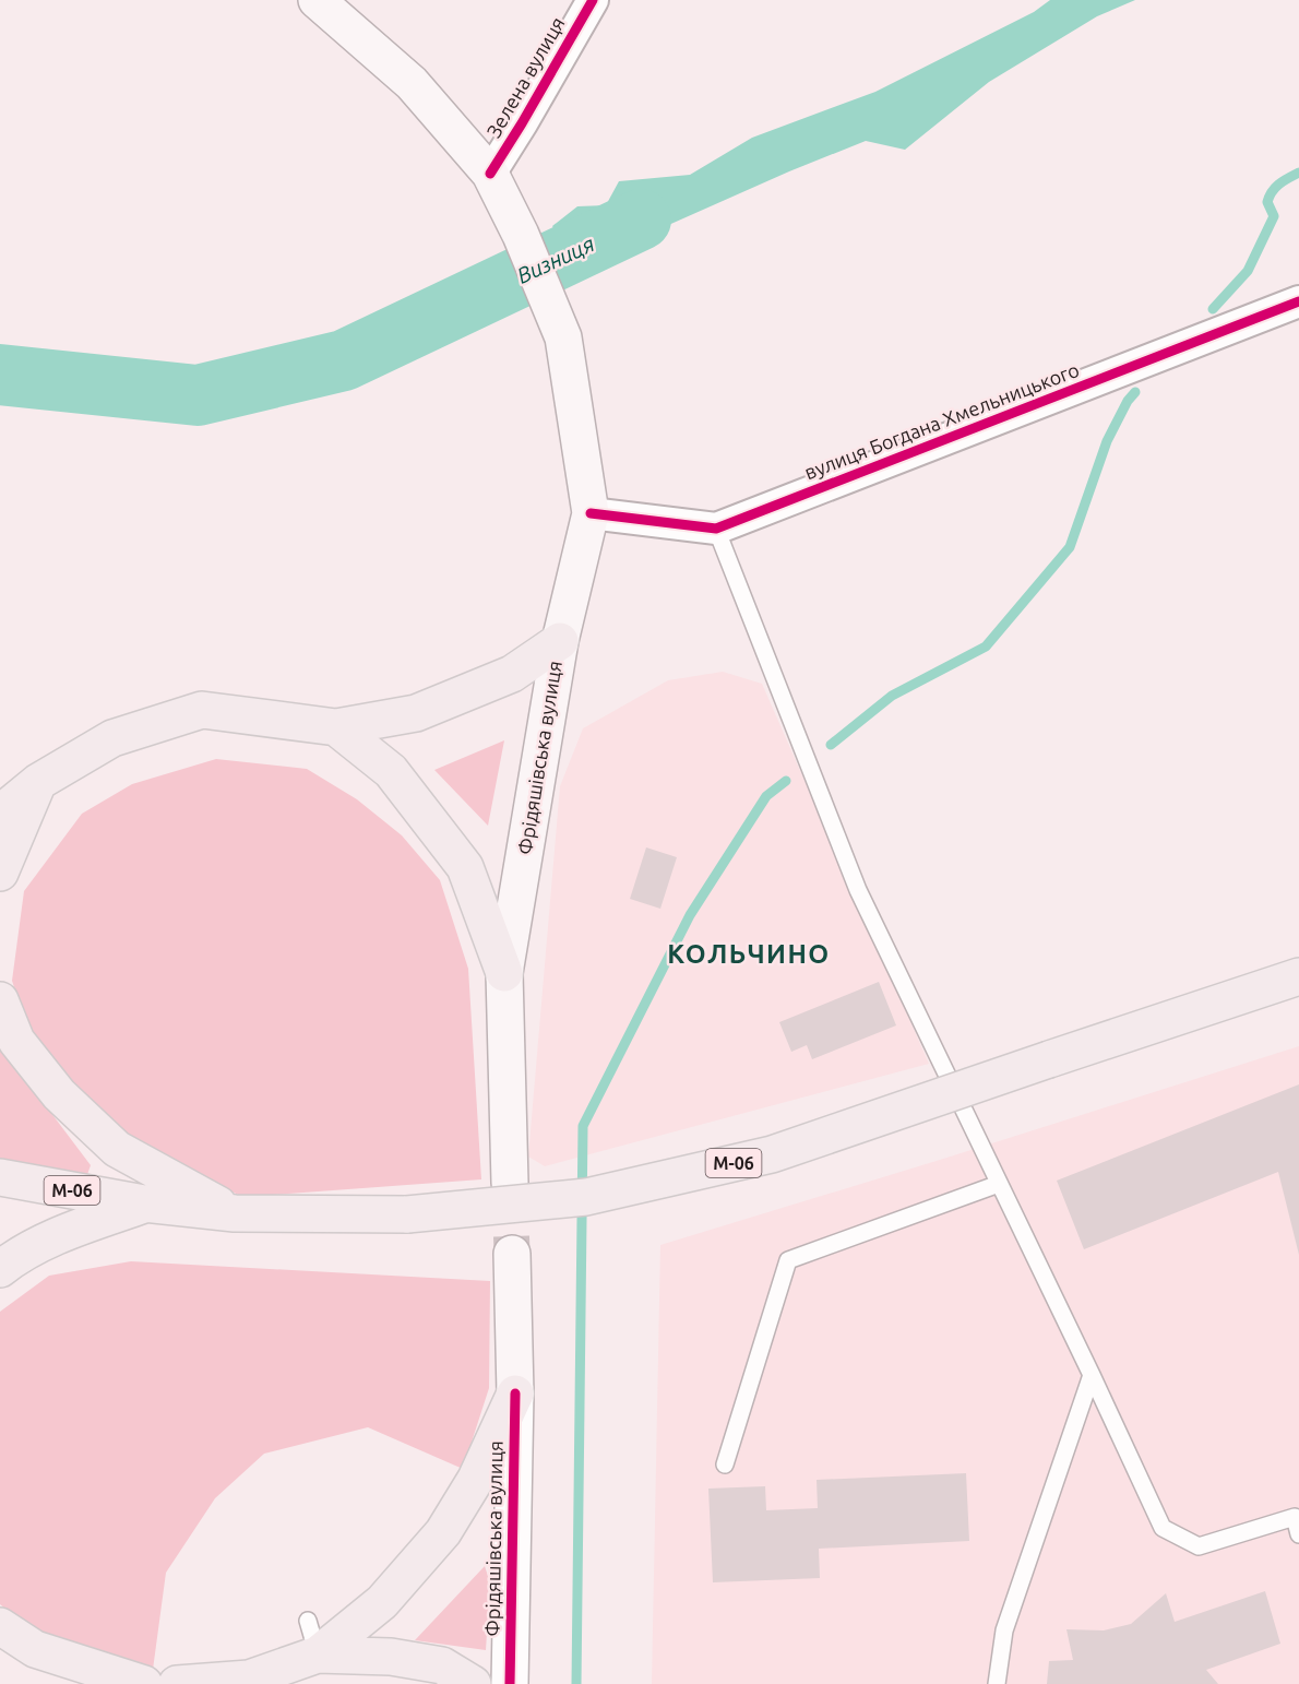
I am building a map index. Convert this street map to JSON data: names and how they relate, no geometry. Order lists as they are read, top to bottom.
{
  "streets": {
    "highway": ["М-06"],
    "main road": ["Фрідяшівська вулиця"],
    "street": ["Зелена вулиця", "вулиця Богдана Хмельницького"]
  },
  "crossings": [
    ["Зелена вулиця", "Фрідяшівська вулиця"],
    ["вулиця Богдана Хмельницького", "Фрідяшівська вулиця"]
  ],
  "districts": ["КОЛЬЧИНО"],
  "water": ["Визниця"]
}
